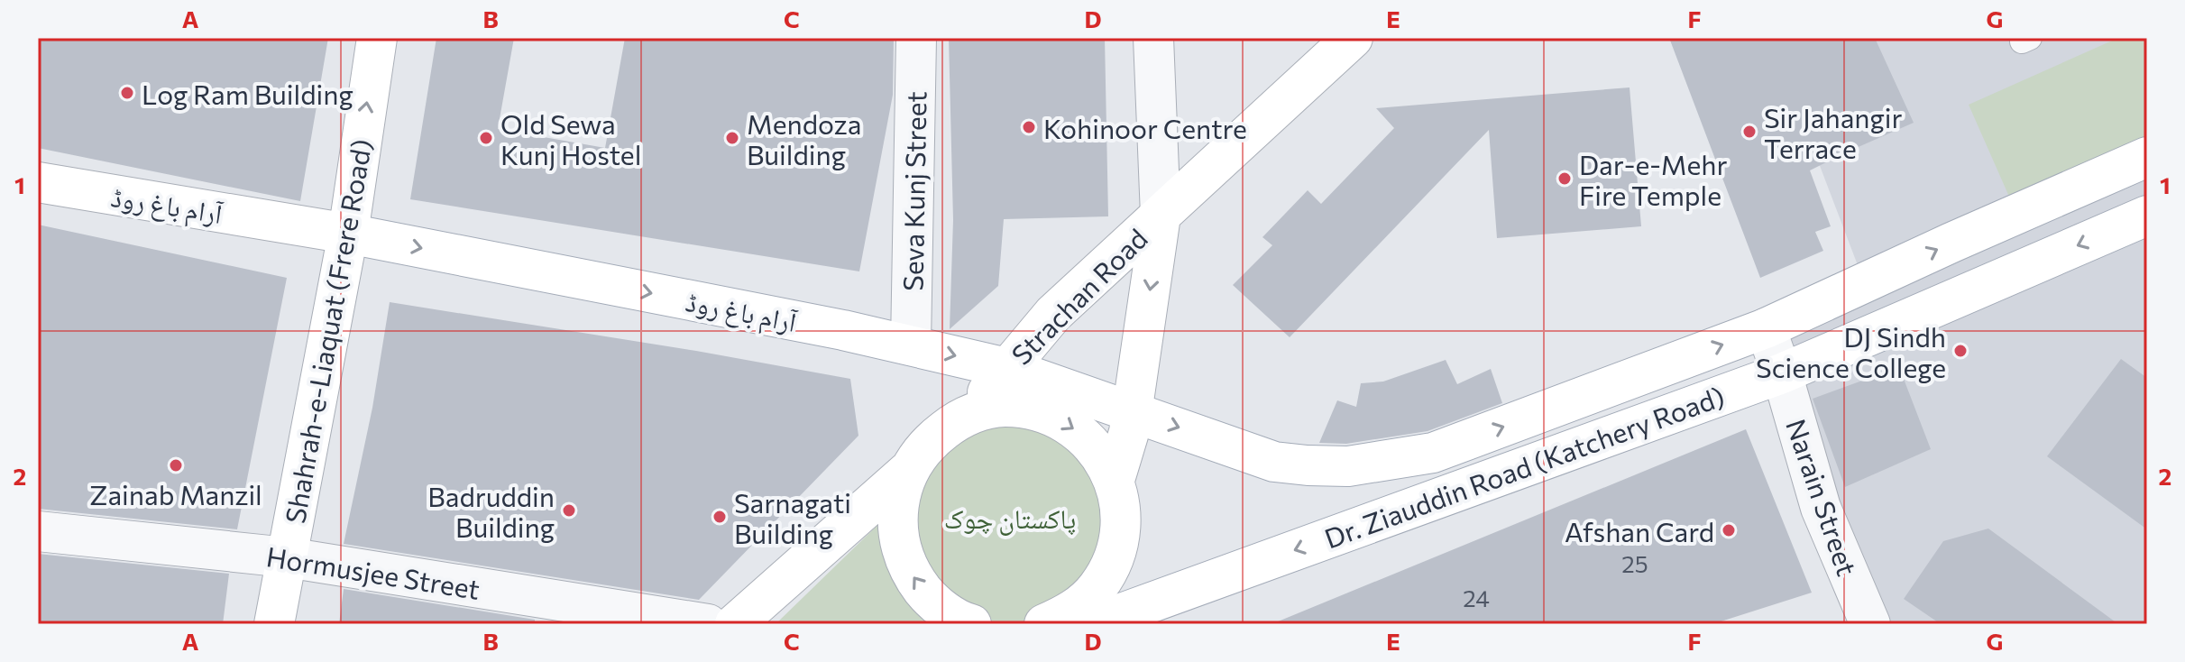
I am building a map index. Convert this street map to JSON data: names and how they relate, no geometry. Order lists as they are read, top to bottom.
{
  "streets": {
    "main road": [
      "آرام باغ روڈ",
      "Strachan Road",
      "Shahrah-e-Liaquat (Frere Road)",
      "Dr. Ziauddin Road (Katchery Road)"
    ],
    "street": ["Seva Kunj Street", "Narain Street", "Hormusjee Street"]
  },
  "crossings": [
    ["Seva Kunj Street", "آرام باغ روڈ"],
    ["آرام باغ روڈ", "Strachan Road"],
    ["آرام باغ روڈ", "Shahrah-e-Liaquat (Frere Road)"],
    ["آرام باغ روڈ", "Dr. Ziauddin Road (Katchery Road)"],
    ["Shahrah-e-Liaquat (Frere Road)", "Hormusjee Street"],
    ["Dr. Ziauddin Road (Katchery Road)", "Narain Street"]
  ],
  "one_way": ["آرام باغ روڈ"],
  "parks": ["پاکستان چوک"],
  "places": [
    "Log Ram Building",
    "Kohinoor Centre",
    "Sir Jahangir Terrace",
    "Old Sewa Kunj Hostel",
    "Mendoza Building",
    "Dar-e-Mehr Fire Temple",
    "DJ Sindh Science College",
    "Zainab Manzil",
    "Badruddin Building",
    "Sarnagati Building",
    "Afshan Card"
  ],
  "house_numbers": ["25", "24"],
  "grid": {
    "columns": [
      "A",
      "B",
      "C",
      "D",
      "E",
      "F",
      "G"
    ],
    "rows": ["1", "2"]
  }
}
